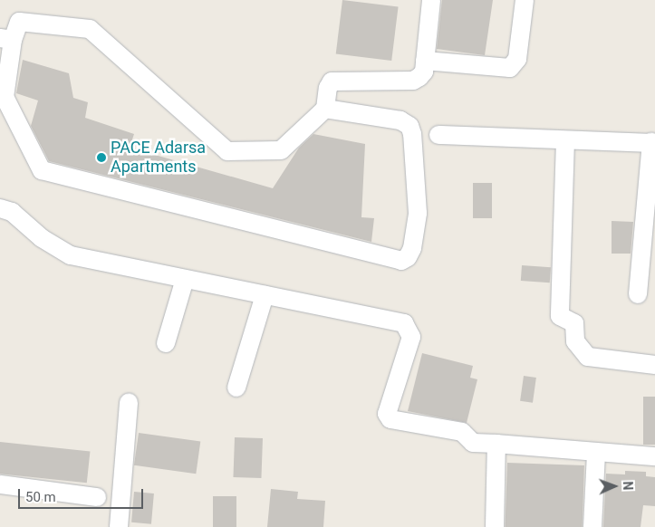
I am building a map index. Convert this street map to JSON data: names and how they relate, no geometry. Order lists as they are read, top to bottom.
{
  "places": ["PACE Adarsa Apartments"],
  "scale_bar": "50 m",
  "north": "right"
}
